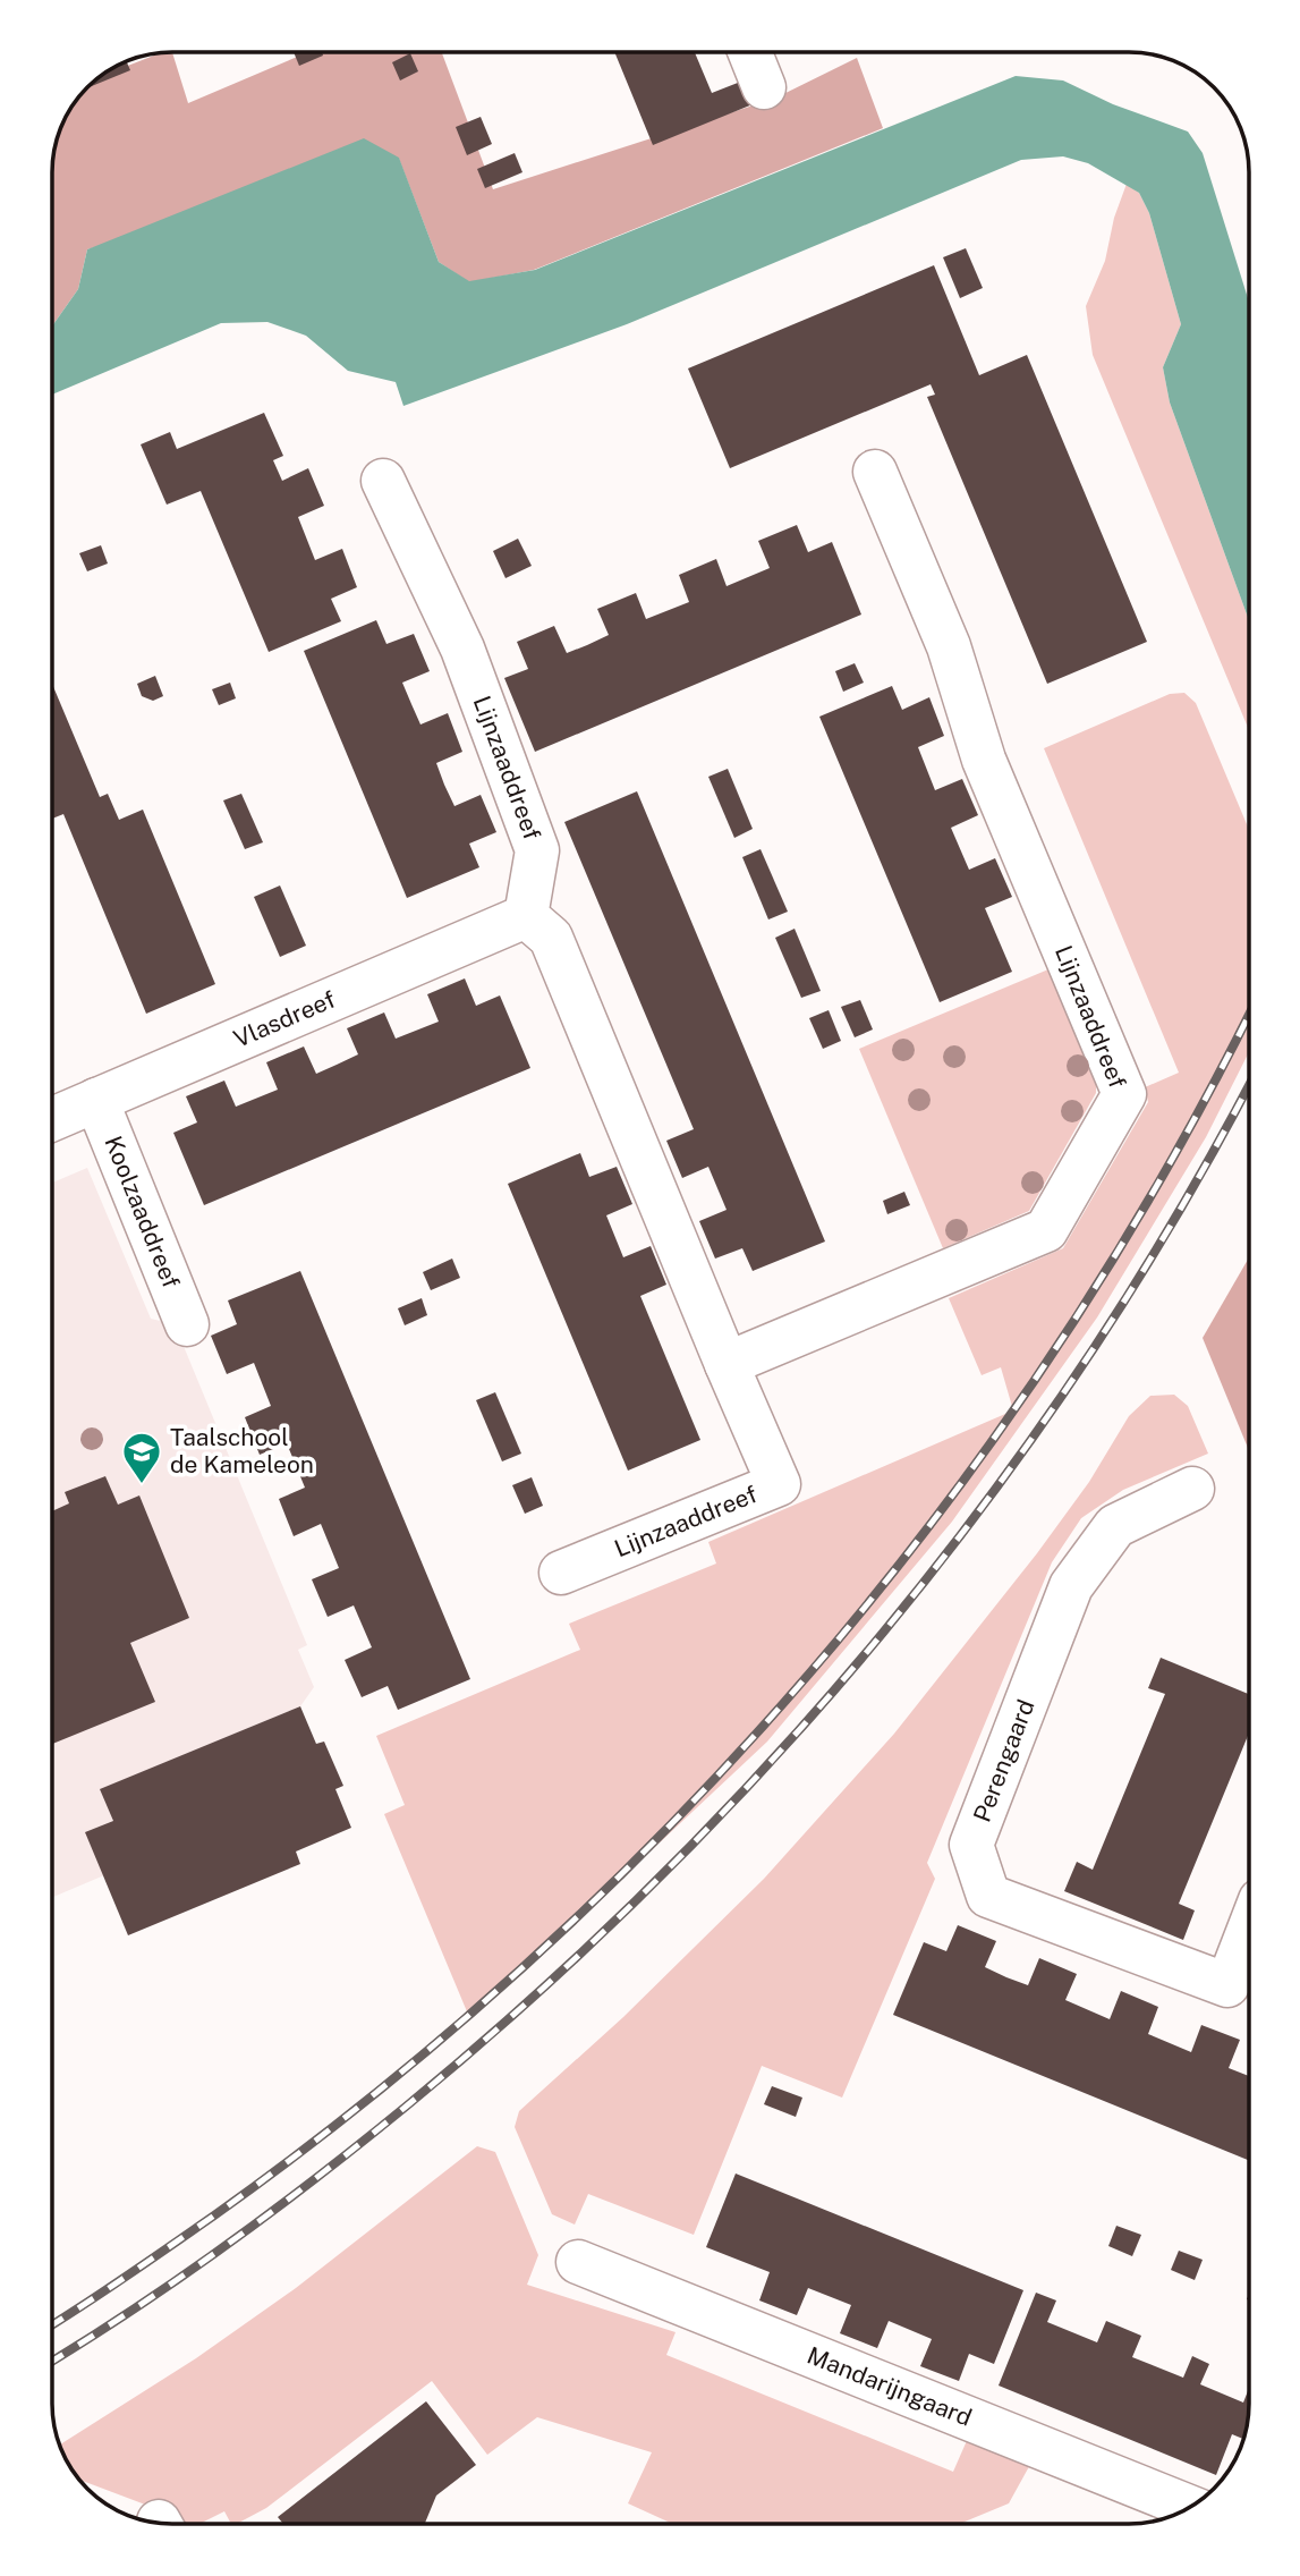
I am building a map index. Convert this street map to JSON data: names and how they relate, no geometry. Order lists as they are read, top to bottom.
{
  "streets": {
    "street": [
      "Lijnzaaddreef",
      "Vlasdreef",
      "Koolzaaddreef",
      "Perengaard",
      "Mandarijngaard"
    ]
  },
  "crossings": [
    ["Lijnzaaddreef", "Vlasdreef"],
    ["Vlasdreef", "Koolzaaddreef"]
  ],
  "places": {
    "school or university": ["Taalschool de Kameleon"]
  }
}
